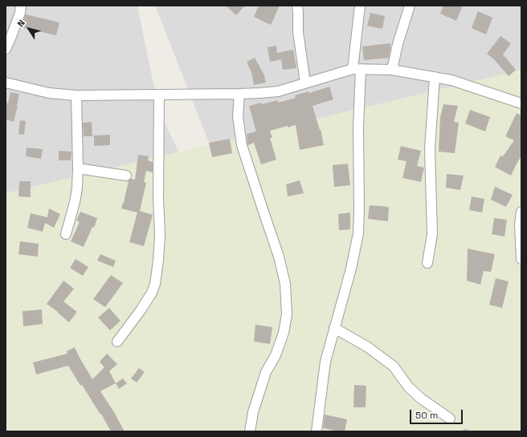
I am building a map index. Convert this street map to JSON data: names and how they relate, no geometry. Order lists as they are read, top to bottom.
{
  "scale_bar": "50 m",
  "north": "top left"
}
